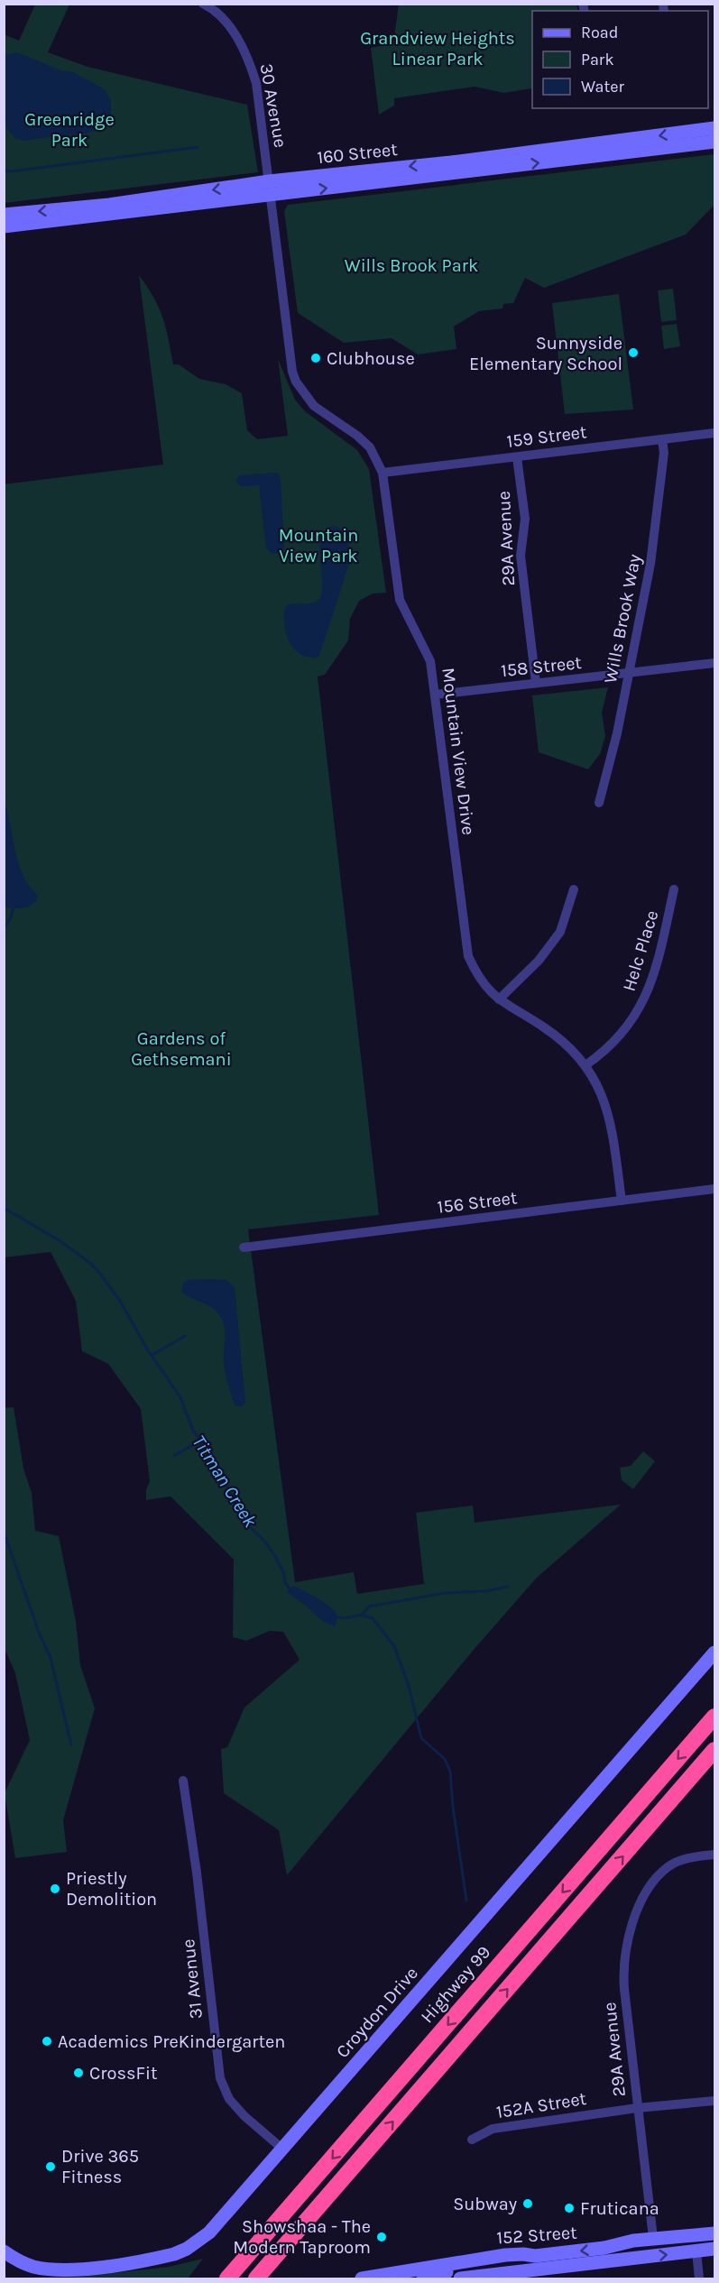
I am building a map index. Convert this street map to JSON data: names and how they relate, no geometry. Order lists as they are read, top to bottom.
{
  "streets": {
    "highway": ["Highway 99"],
    "main road": ["160 Street", "Croydon Drive", "152 Street"],
    "street": [
      "30 Avenue",
      "159 Street",
      "29A Avenue",
      "Wills Brook Way",
      "158 Street",
      "Mountain View Drive",
      "Helc Place",
      "156 Street",
      "31 Avenue",
      "152A Street"
    ]
  },
  "crossings": [
    ["30 Avenue", "160 Street"],
    ["30 Avenue", "Mountain View Drive"],
    ["160 Street", "Mountain View Drive"],
    ["159 Street", "29A Avenue"],
    ["159 Street", "Wills Brook Way"],
    ["159 Street", "Mountain View Drive"],
    ["29A Avenue", "158 Street"],
    ["29A Avenue", "152A Street"],
    ["29A Avenue", "152 Street"],
    ["Wills Brook Way", "158 Street"],
    ["158 Street", "Mountain View Drive"],
    ["Mountain View Drive", "Helc Place"],
    ["Mountain View Drive", "156 Street"],
    ["31 Avenue", "Croydon Drive"]
  ],
  "water": ["Titman Creek"],
  "parks": [
    "Grandview Heights Linear Park",
    "Greenridge Park",
    "Wills Brook Park",
    "Mountain View Park",
    "Gardens of Gethsemani"
  ],
  "places": [
    "Sunnyside Elementary School",
    "Clubhouse",
    "Priestly Demolition",
    "Academics PreKindergarten",
    "CrossFit",
    "Drive 365 Fitness",
    "Subway",
    "Fruticana",
    "Showshaa - The Modern Taproom"
  ],
  "legend": ["Road", "Park", "Water"]
}
